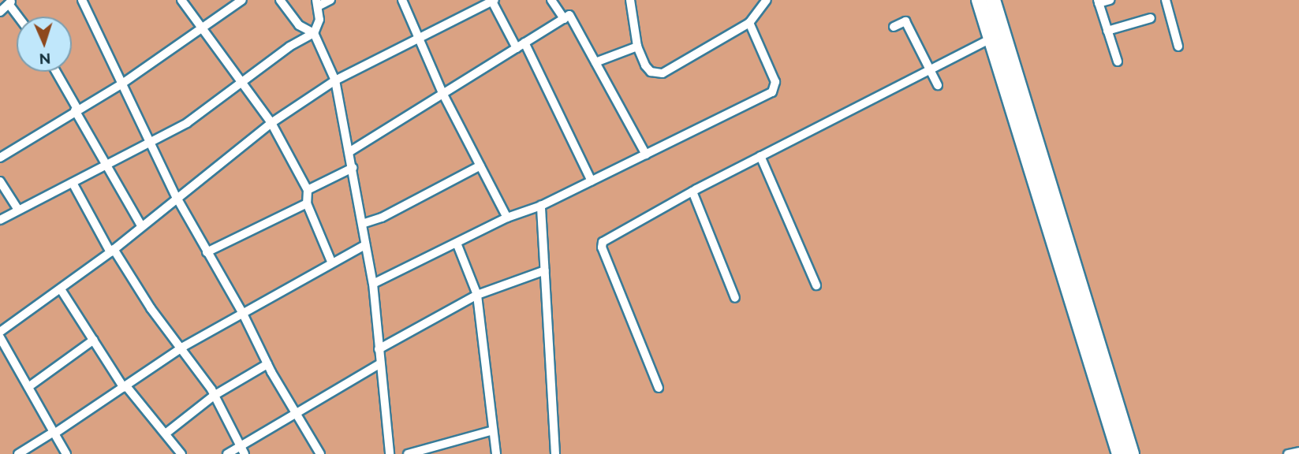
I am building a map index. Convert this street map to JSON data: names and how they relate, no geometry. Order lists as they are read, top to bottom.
{
  "north": "bottom"
}
